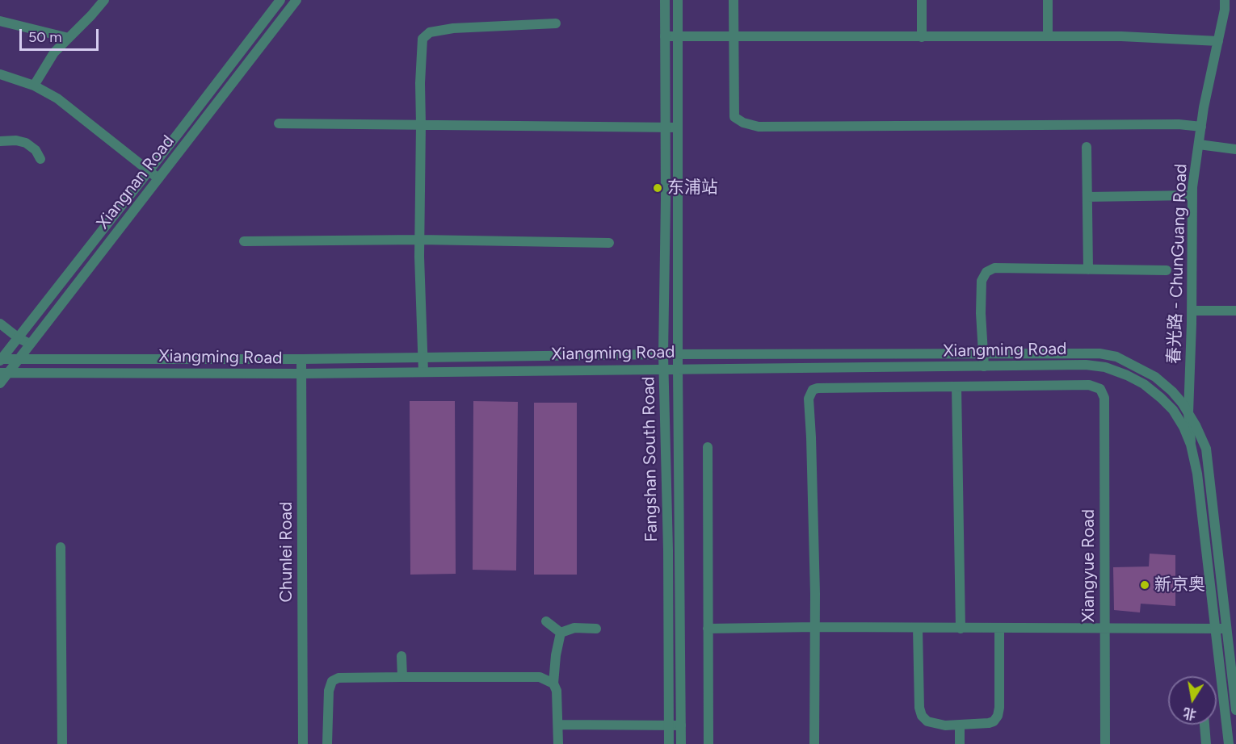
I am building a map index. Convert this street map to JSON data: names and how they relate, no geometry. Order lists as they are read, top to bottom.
{
  "streets": {
    "street": [
      "Xiangnan Road",
      "春光路 - ChunGuang Road",
      "Xiangming Road",
      "Fangshan South Road",
      "Chunlei Road",
      "Xiangyue Road"
    ]
  },
  "crossings": [
    ["Xiangnan Road", "Xiangming Road"],
    ["春光路 - ChunGuang Road", "Xiangming Road"],
    ["Xiangming Road", "Fangshan South Road"],
    ["Xiangming Road", "Chunlei Road"]
  ],
  "places": ["东浦站", "新京奥"],
  "scale_bar": "50 m",
  "north": "bottom"
}
